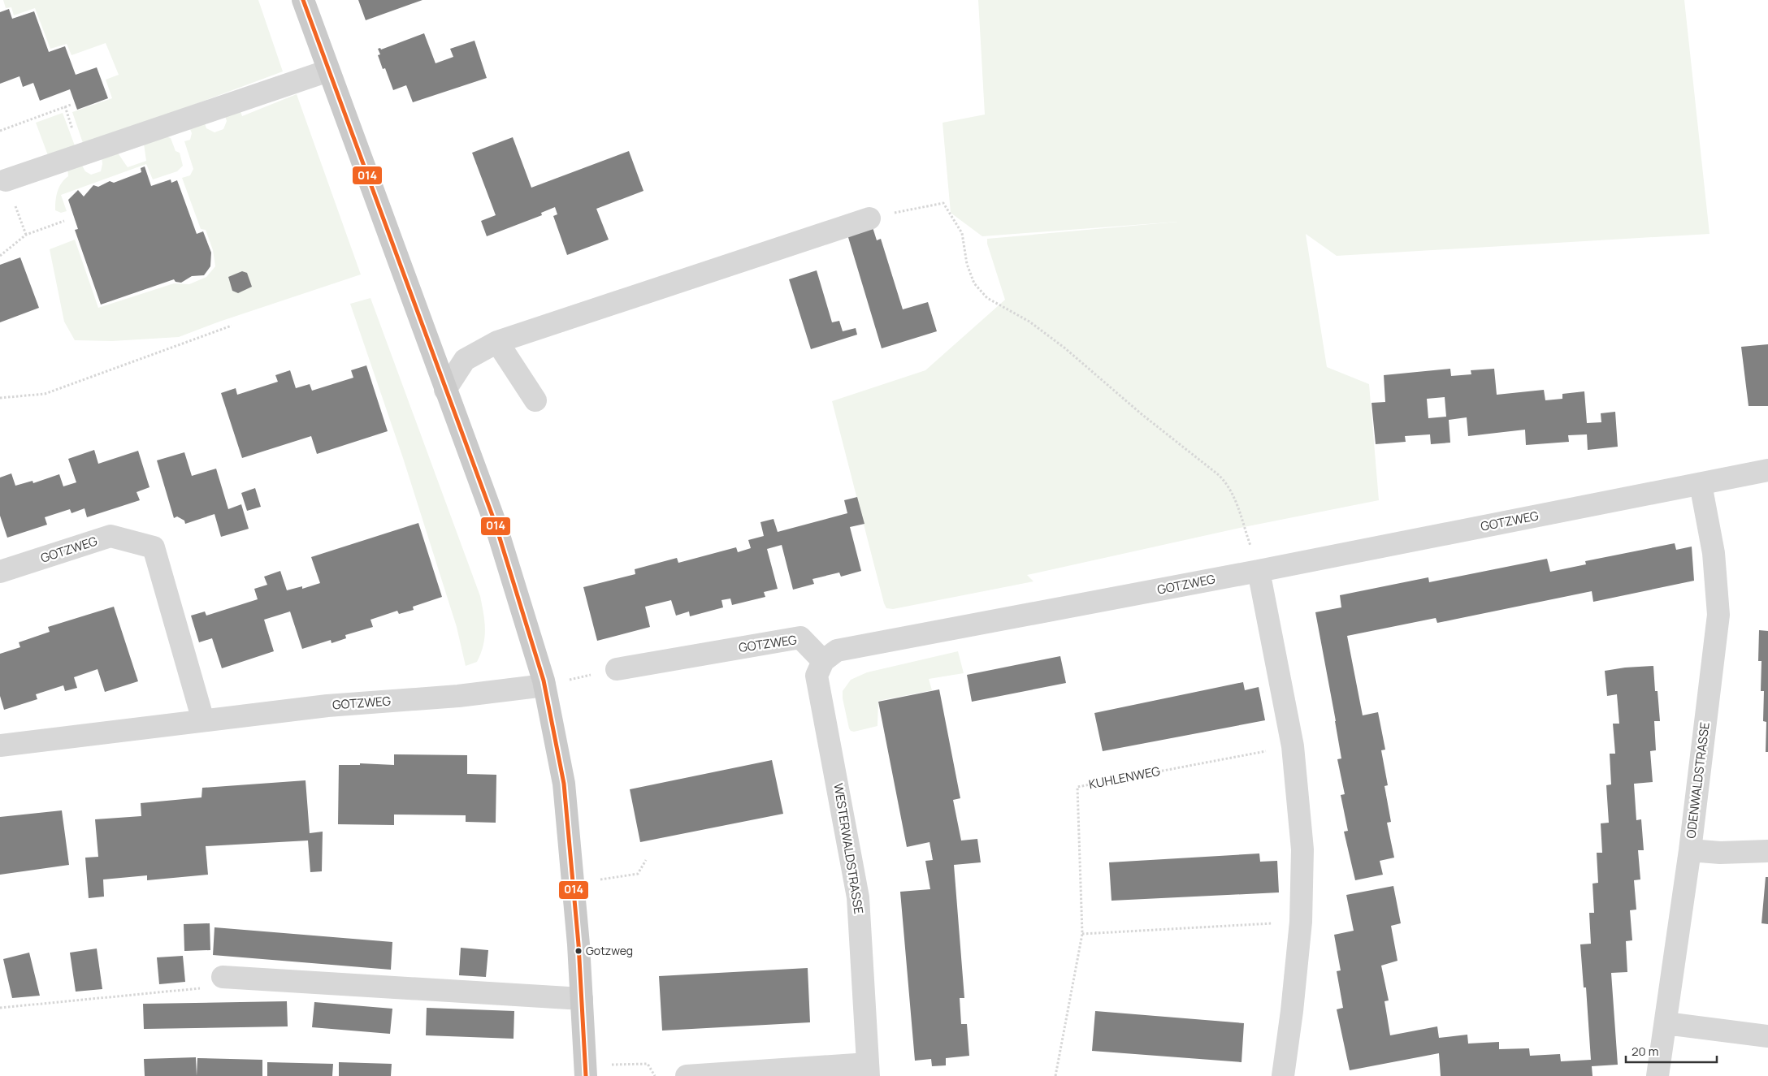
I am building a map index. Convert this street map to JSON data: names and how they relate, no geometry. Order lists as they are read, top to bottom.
{
  "streets": {
    "street": ["GOTZWEG", "ODENWALDSTRASSE", "WESTERWALDSTRASSE"],
    "path": ["KUHLENWEG"]
  },
  "crossings": [
    ["GOTZWEG", "ODENWALDSTRASSE"],
    ["GOTZWEG", "WESTERWALDSTRASSE"]
  ],
  "places": ["Gotzweg"],
  "lines": ["transit line 014"],
  "scale_bar": "20 m"
}
